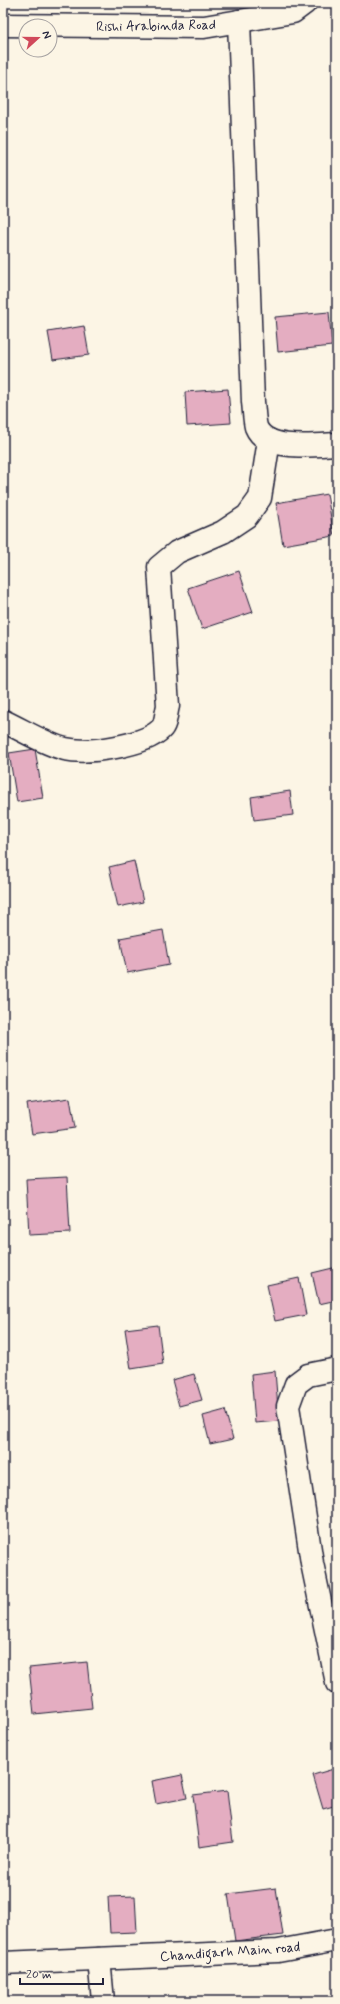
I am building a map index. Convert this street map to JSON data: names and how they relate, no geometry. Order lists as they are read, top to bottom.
{
  "streets": {
    "street": ["Rishi Arabinda Road", "Chandigarh Main road"]
  },
  "scale_bar": "20 m",
  "north": "right"
}
